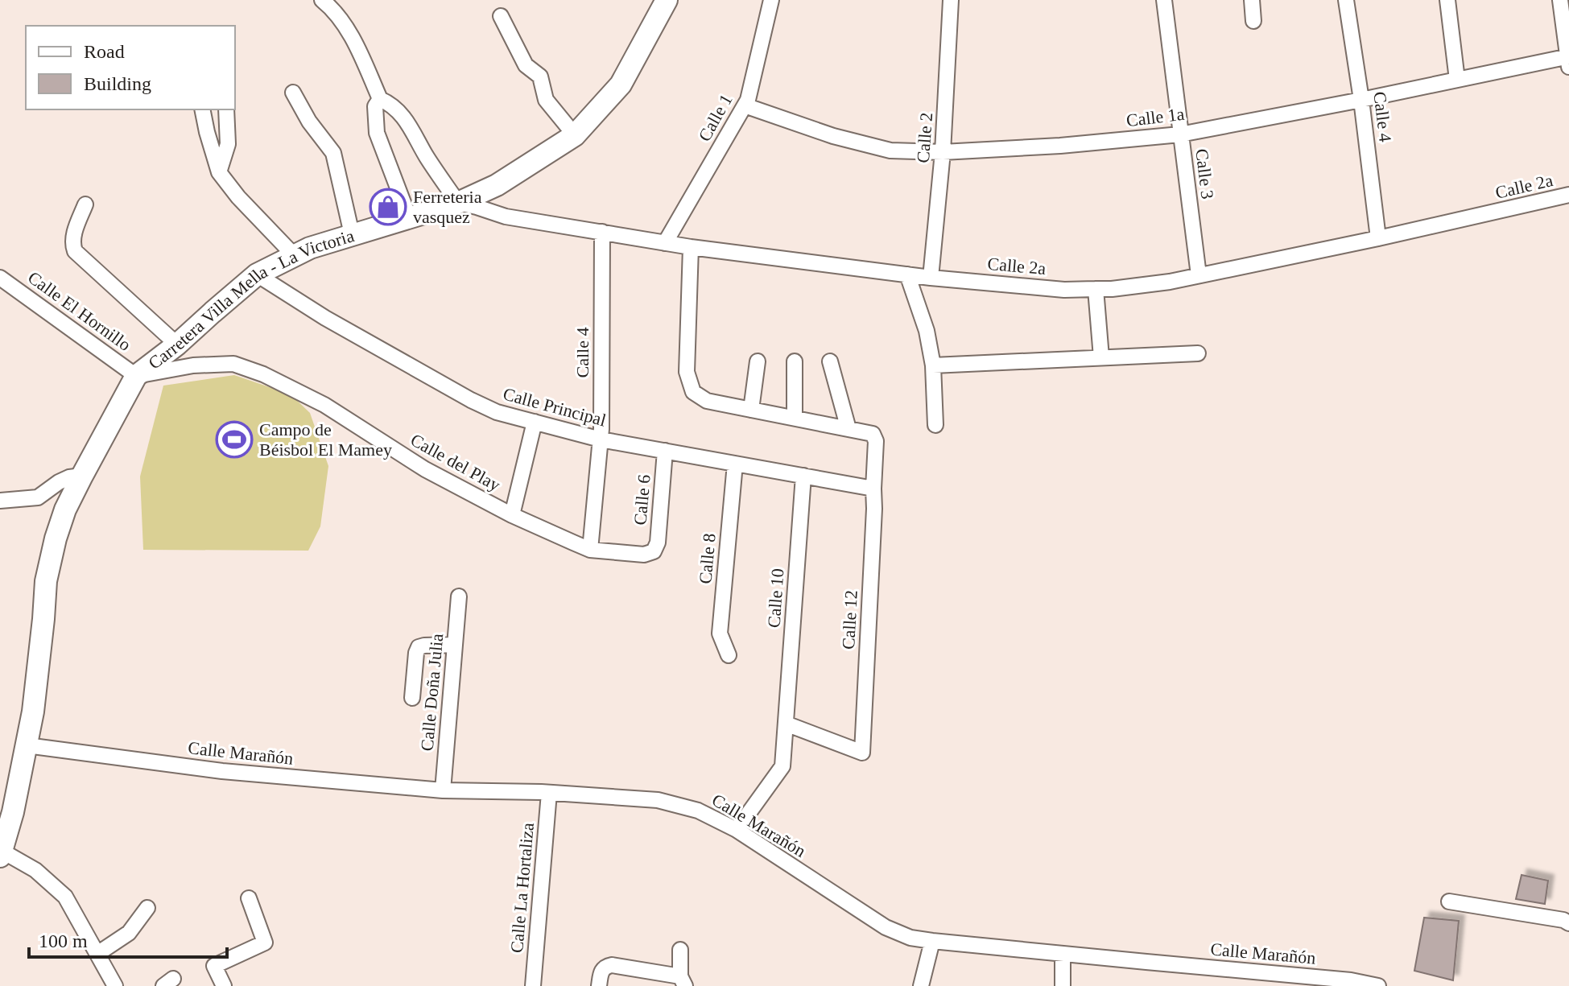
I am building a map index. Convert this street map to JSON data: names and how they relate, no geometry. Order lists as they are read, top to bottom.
{
  "streets": {
    "main road": ["Carretera Villa Mella - La Victoria"],
    "street": [
      "Calle 1a",
      "Calle 4",
      "Calle 1",
      "Calle 2",
      "Calle 3",
      "Calle 2a",
      "Calle El Hornillo",
      "Calle Principal",
      "Calle del Play",
      "Calle 6",
      "Calle 8",
      "Calle 10",
      "Calle 12",
      "Calle Doña Julia",
      "Calle Marañón",
      "Calle La Hortaliza"
    ]
  },
  "crossings": [
    ["Calle 1a", "Calle 4"],
    ["Calle 1a", "Calle 1"],
    ["Calle 1a", "Calle 2"],
    ["Calle 1a", "Calle 3"],
    ["Calle 4", "Calle 2a"],
    ["Calle 4", "Calle Principal"],
    ["Calle 4", "Calle del Play"],
    ["Calle 1", "Calle 2a"],
    ["Calle 2", "Calle 2a"],
    ["Calle 3", "Calle 2a"],
    ["Calle 2a", "Carretera Villa Mella - La Victoria"],
    ["Carretera Villa Mella - La Victoria", "Calle El Hornillo"],
    ["Carretera Villa Mella - La Victoria", "Calle Principal"],
    ["Carretera Villa Mella - La Victoria", "Calle del Play"],
    ["Carretera Villa Mella - La Victoria", "Calle Marañón"],
    ["Calle El Hornillo", "Calle del Play"],
    ["Calle Principal", "Calle 6"],
    ["Calle Principal", "Calle 8"],
    ["Calle Principal", "Calle 10"],
    ["Calle Principal", "Calle 12"],
    ["Calle del Play", "Calle 6"],
    ["Calle 10", "Calle 12"],
    ["Calle 10", "Calle Marañón"],
    ["Calle Doña Julia", "Calle Marañón"],
    ["Calle Marañón", "Calle La Hortaliza"]
  ],
  "places": {
    "shop": ["Ferreteria vasquez"],
    "sports": ["Campo de Béisbol El Mamey"]
  },
  "legend": ["Road", "Building"],
  "scale_bar": "100 m"
}
